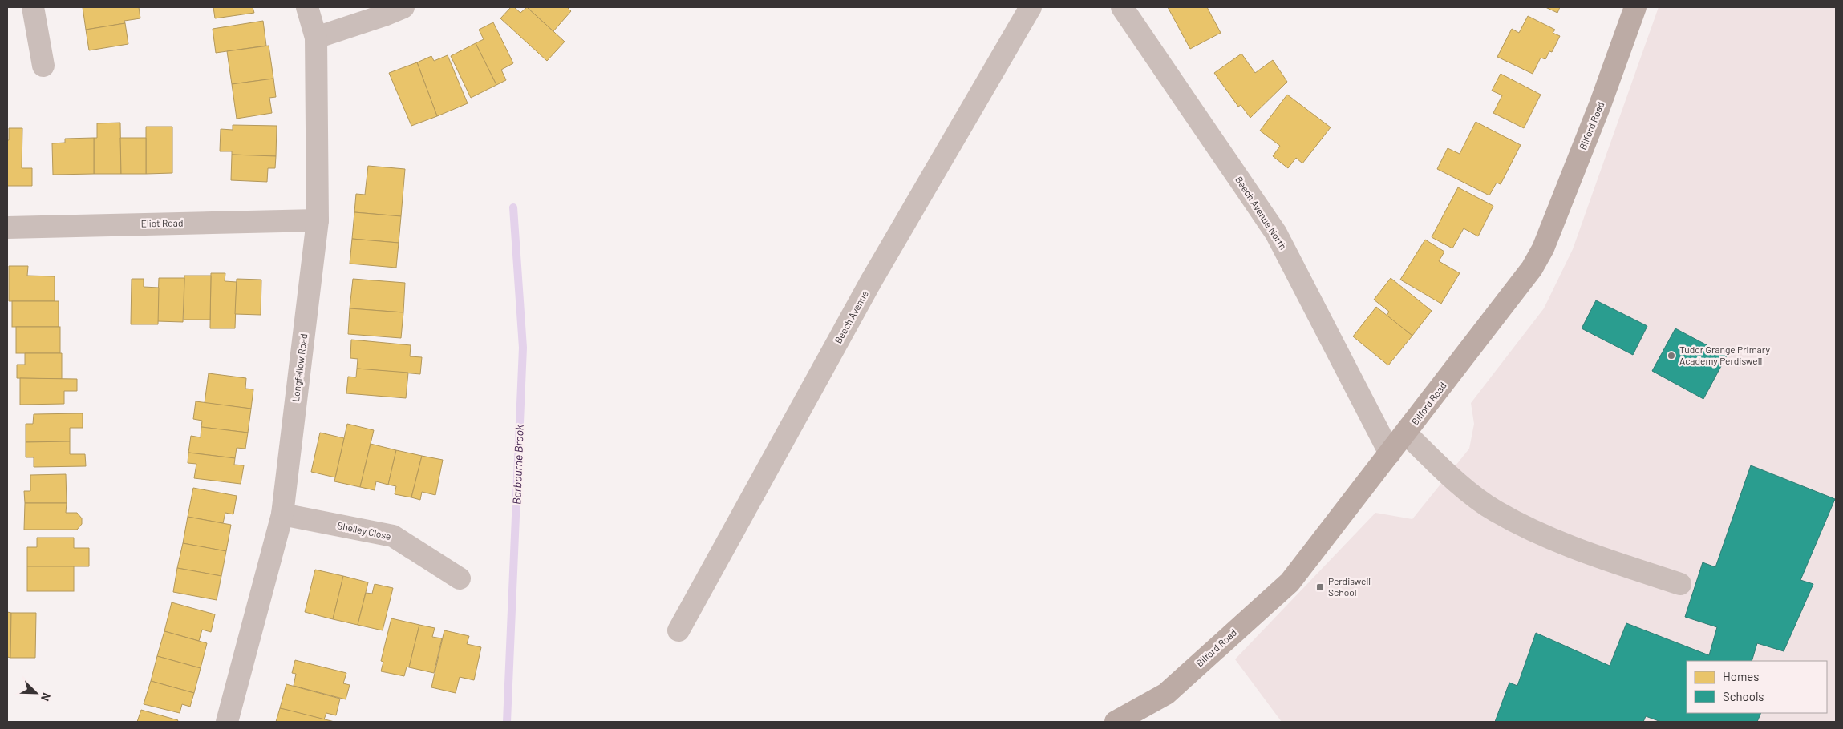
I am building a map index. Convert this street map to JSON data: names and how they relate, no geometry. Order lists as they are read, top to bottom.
{
  "streets": {
    "main road": ["Bilford Road"],
    "street": [
      "Beech Avenue North",
      "Eliot Road",
      "Beech Avenue",
      "Longfellow Road",
      "Shelley Close"
    ]
  },
  "crossings": [
    ["Bilford Road", "Beech Avenue North"],
    ["Eliot Road", "Longfellow Road"],
    ["Longfellow Road", "Shelley Close"]
  ],
  "water": ["Barbourne Brook"],
  "places": {
    "other": ["Tudor Grange Primary Academy Perdiswell"],
    "transit": ["Perdiswell School"]
  },
  "legend": ["Homes", "Schools"],
  "north": "bottom right"
}
